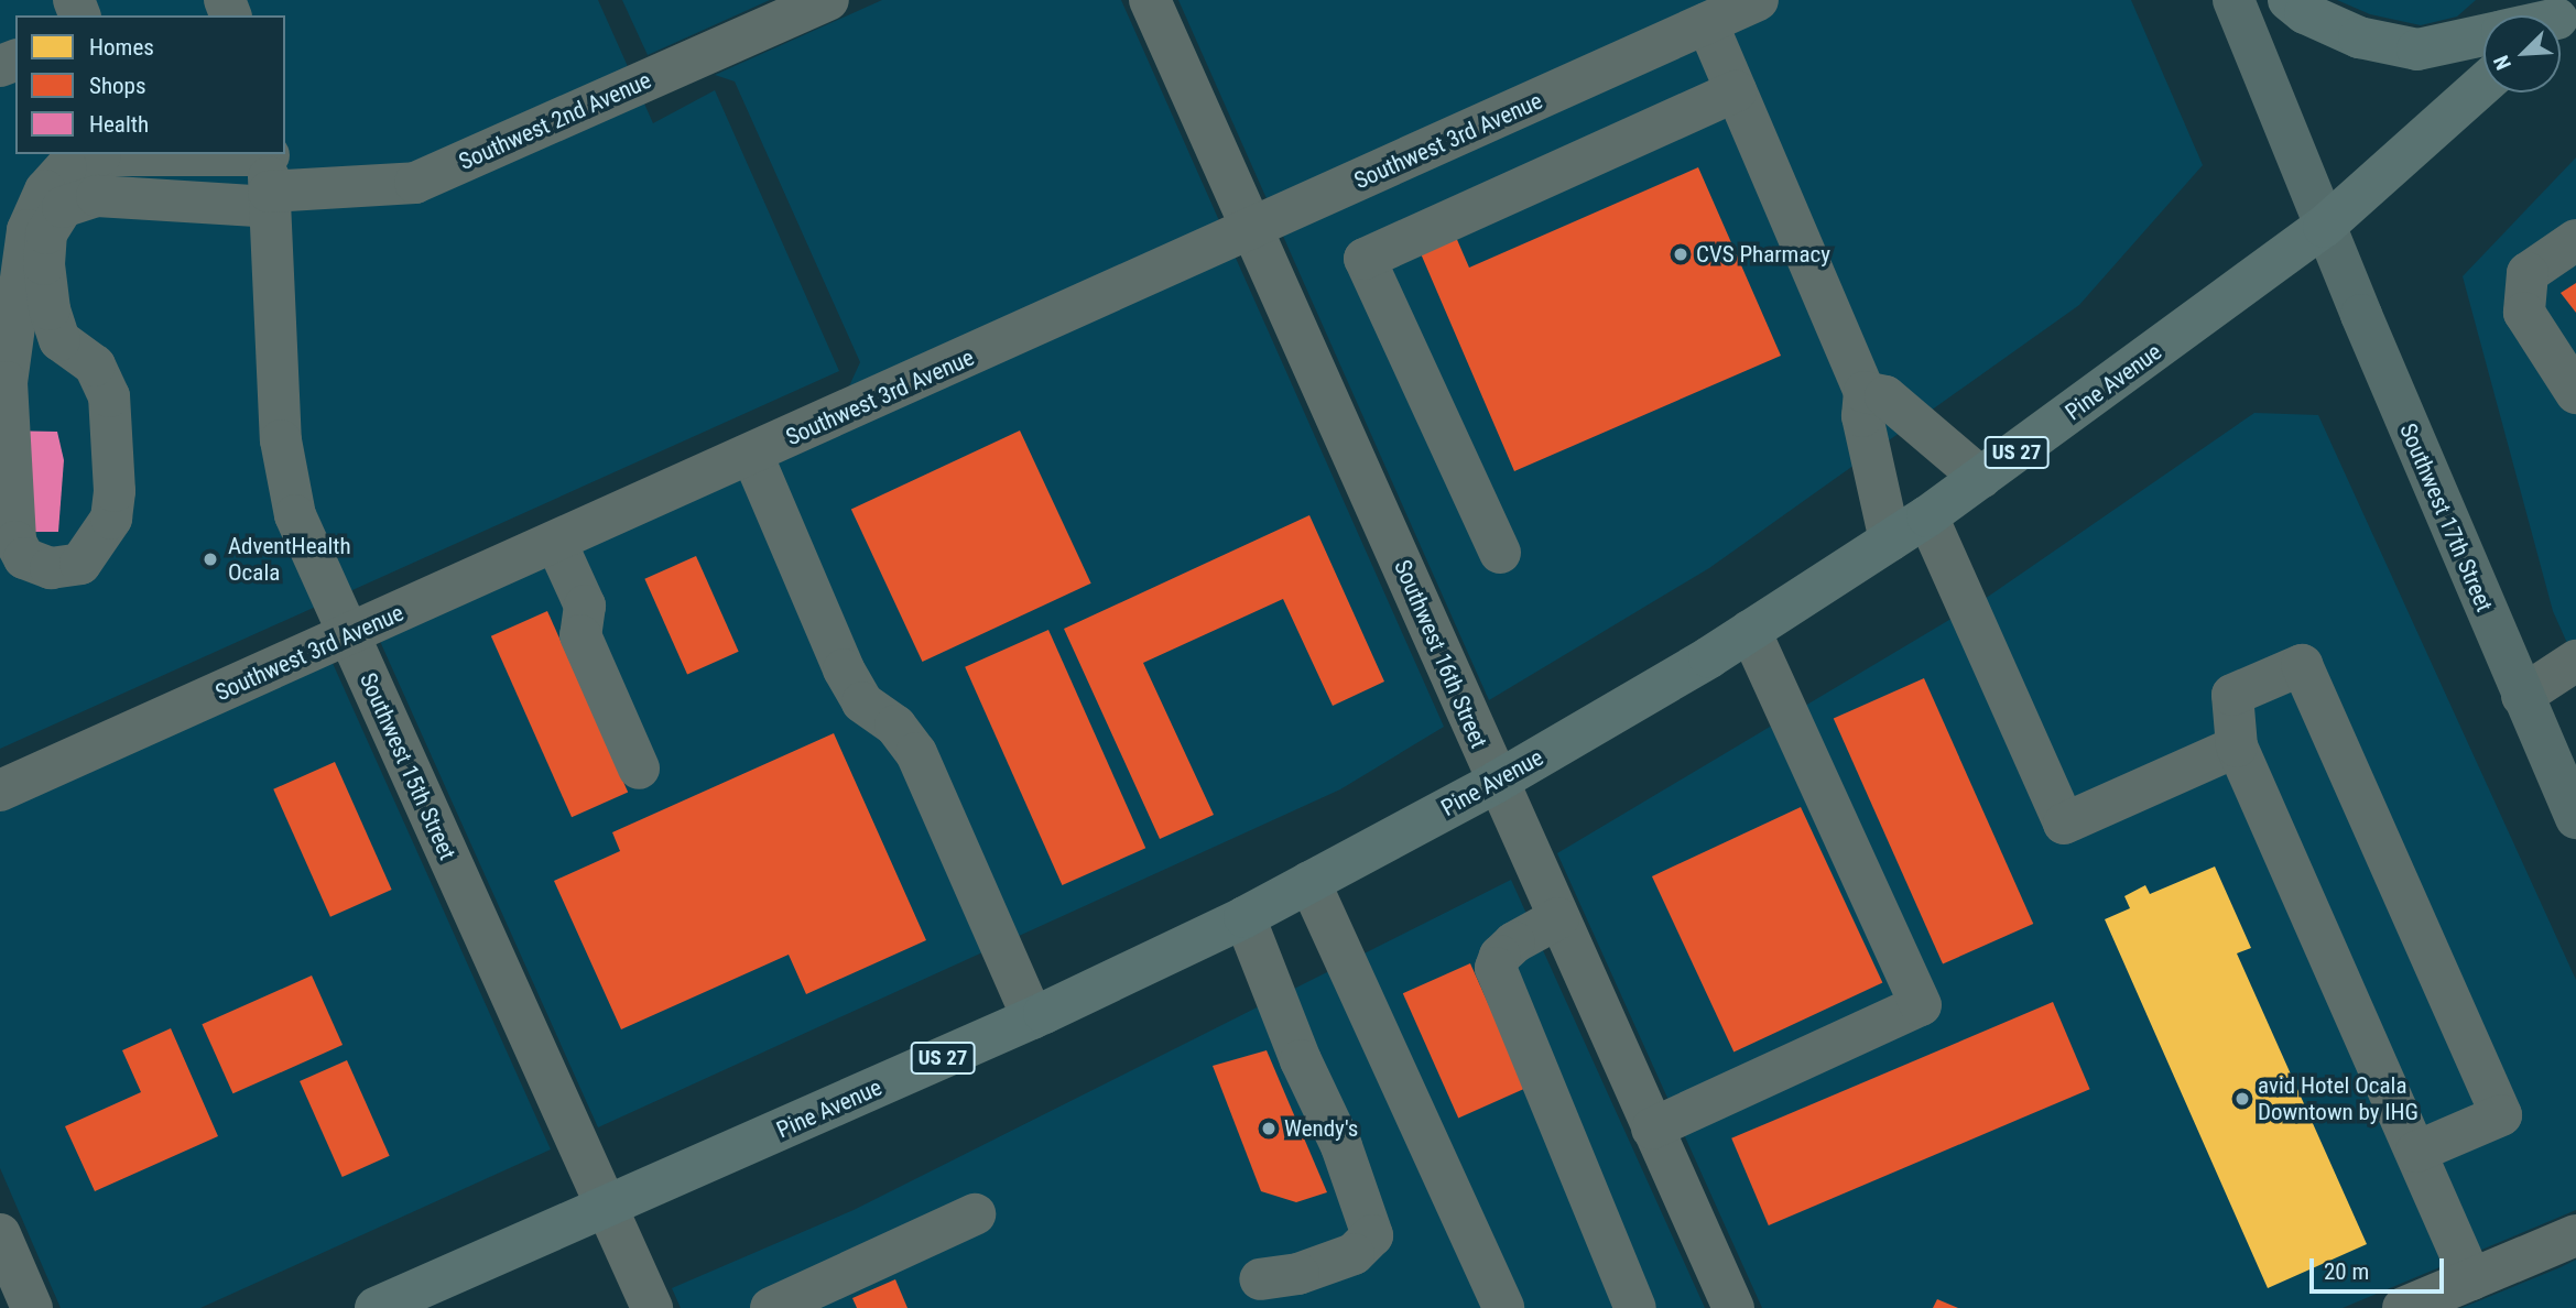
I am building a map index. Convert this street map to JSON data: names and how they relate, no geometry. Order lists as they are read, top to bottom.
{
  "streets": {
    "highway": ["Pine Avenue", "US 27"],
    "main road": ["Southwest 17th Street"],
    "street": [
      "Southwest 2nd Avenue",
      "Southwest 3rd Avenue",
      "Southwest 16th Street",
      "Southwest 15th Street"
    ]
  },
  "crossings": [
    ["Southwest 2nd Avenue", "Southwest 15th Street"],
    ["Southwest 3rd Avenue", "Southwest 16th Street"],
    ["Southwest 3rd Avenue", "Southwest 15th Street"],
    ["Pine Avenue", "Southwest 17th Street"],
    ["Pine Avenue", "Southwest 16th Street"],
    ["Pine Avenue", "Southwest 15th Street"]
  ],
  "places": [
    "CVS Pharmacy",
    "AdventHealth Ocala",
    "avid Hotel Ocala Downtown by IHG",
    "Wendy's"
  ],
  "legend": ["Homes", "Shops", "Health"],
  "scale_bar": "20 m",
  "north": "bottom left"
}
